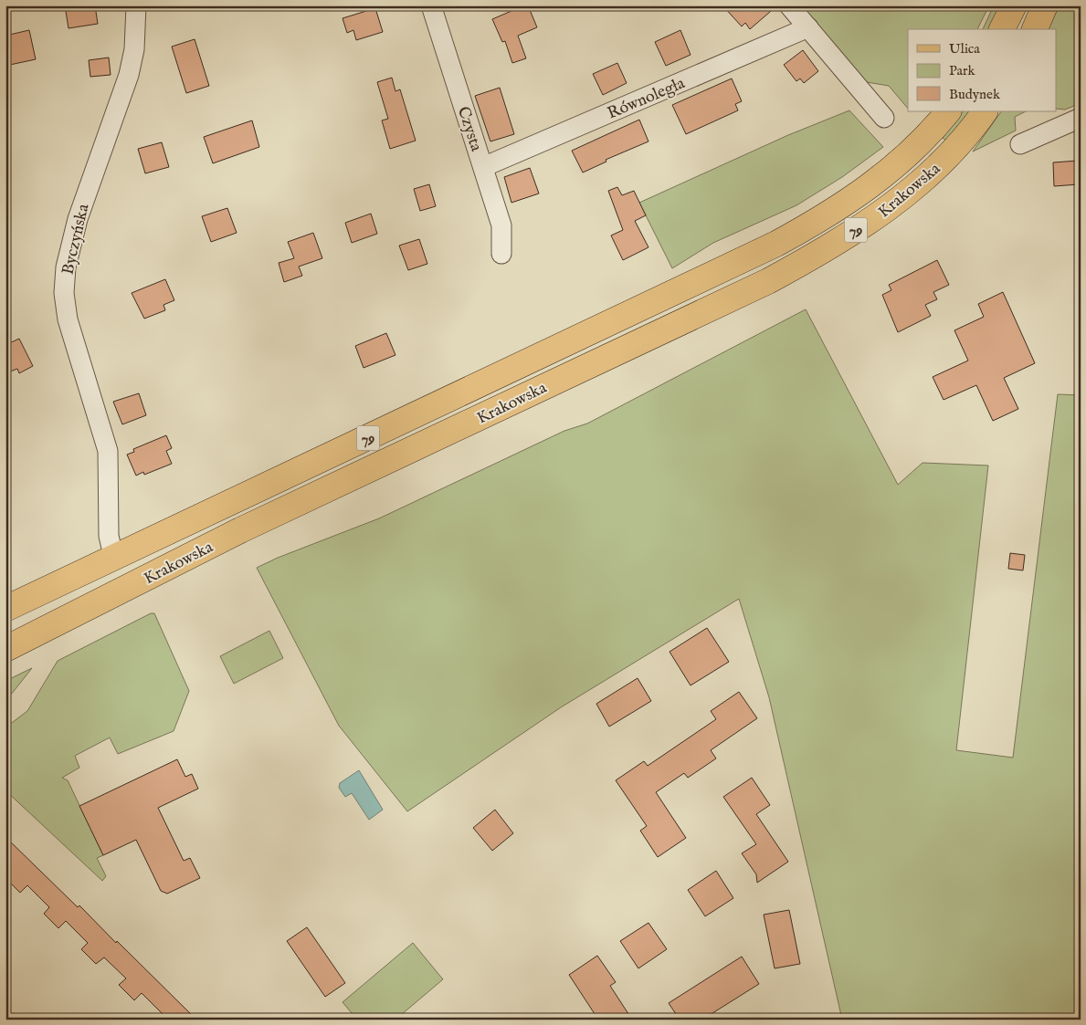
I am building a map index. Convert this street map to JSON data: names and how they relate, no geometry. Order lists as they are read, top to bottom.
{
  "streets": {
    "main road": ["Krakowska", "79"],
    "street": ["Równoległa", "Czysta", "Byczyńska"]
  },
  "crossings": [
    ["Równoległa", "Czysta"],
    ["Krakowska", "Byczyńska"]
  ],
  "legend": ["Ulica", "Park", "Budynek"]
}
